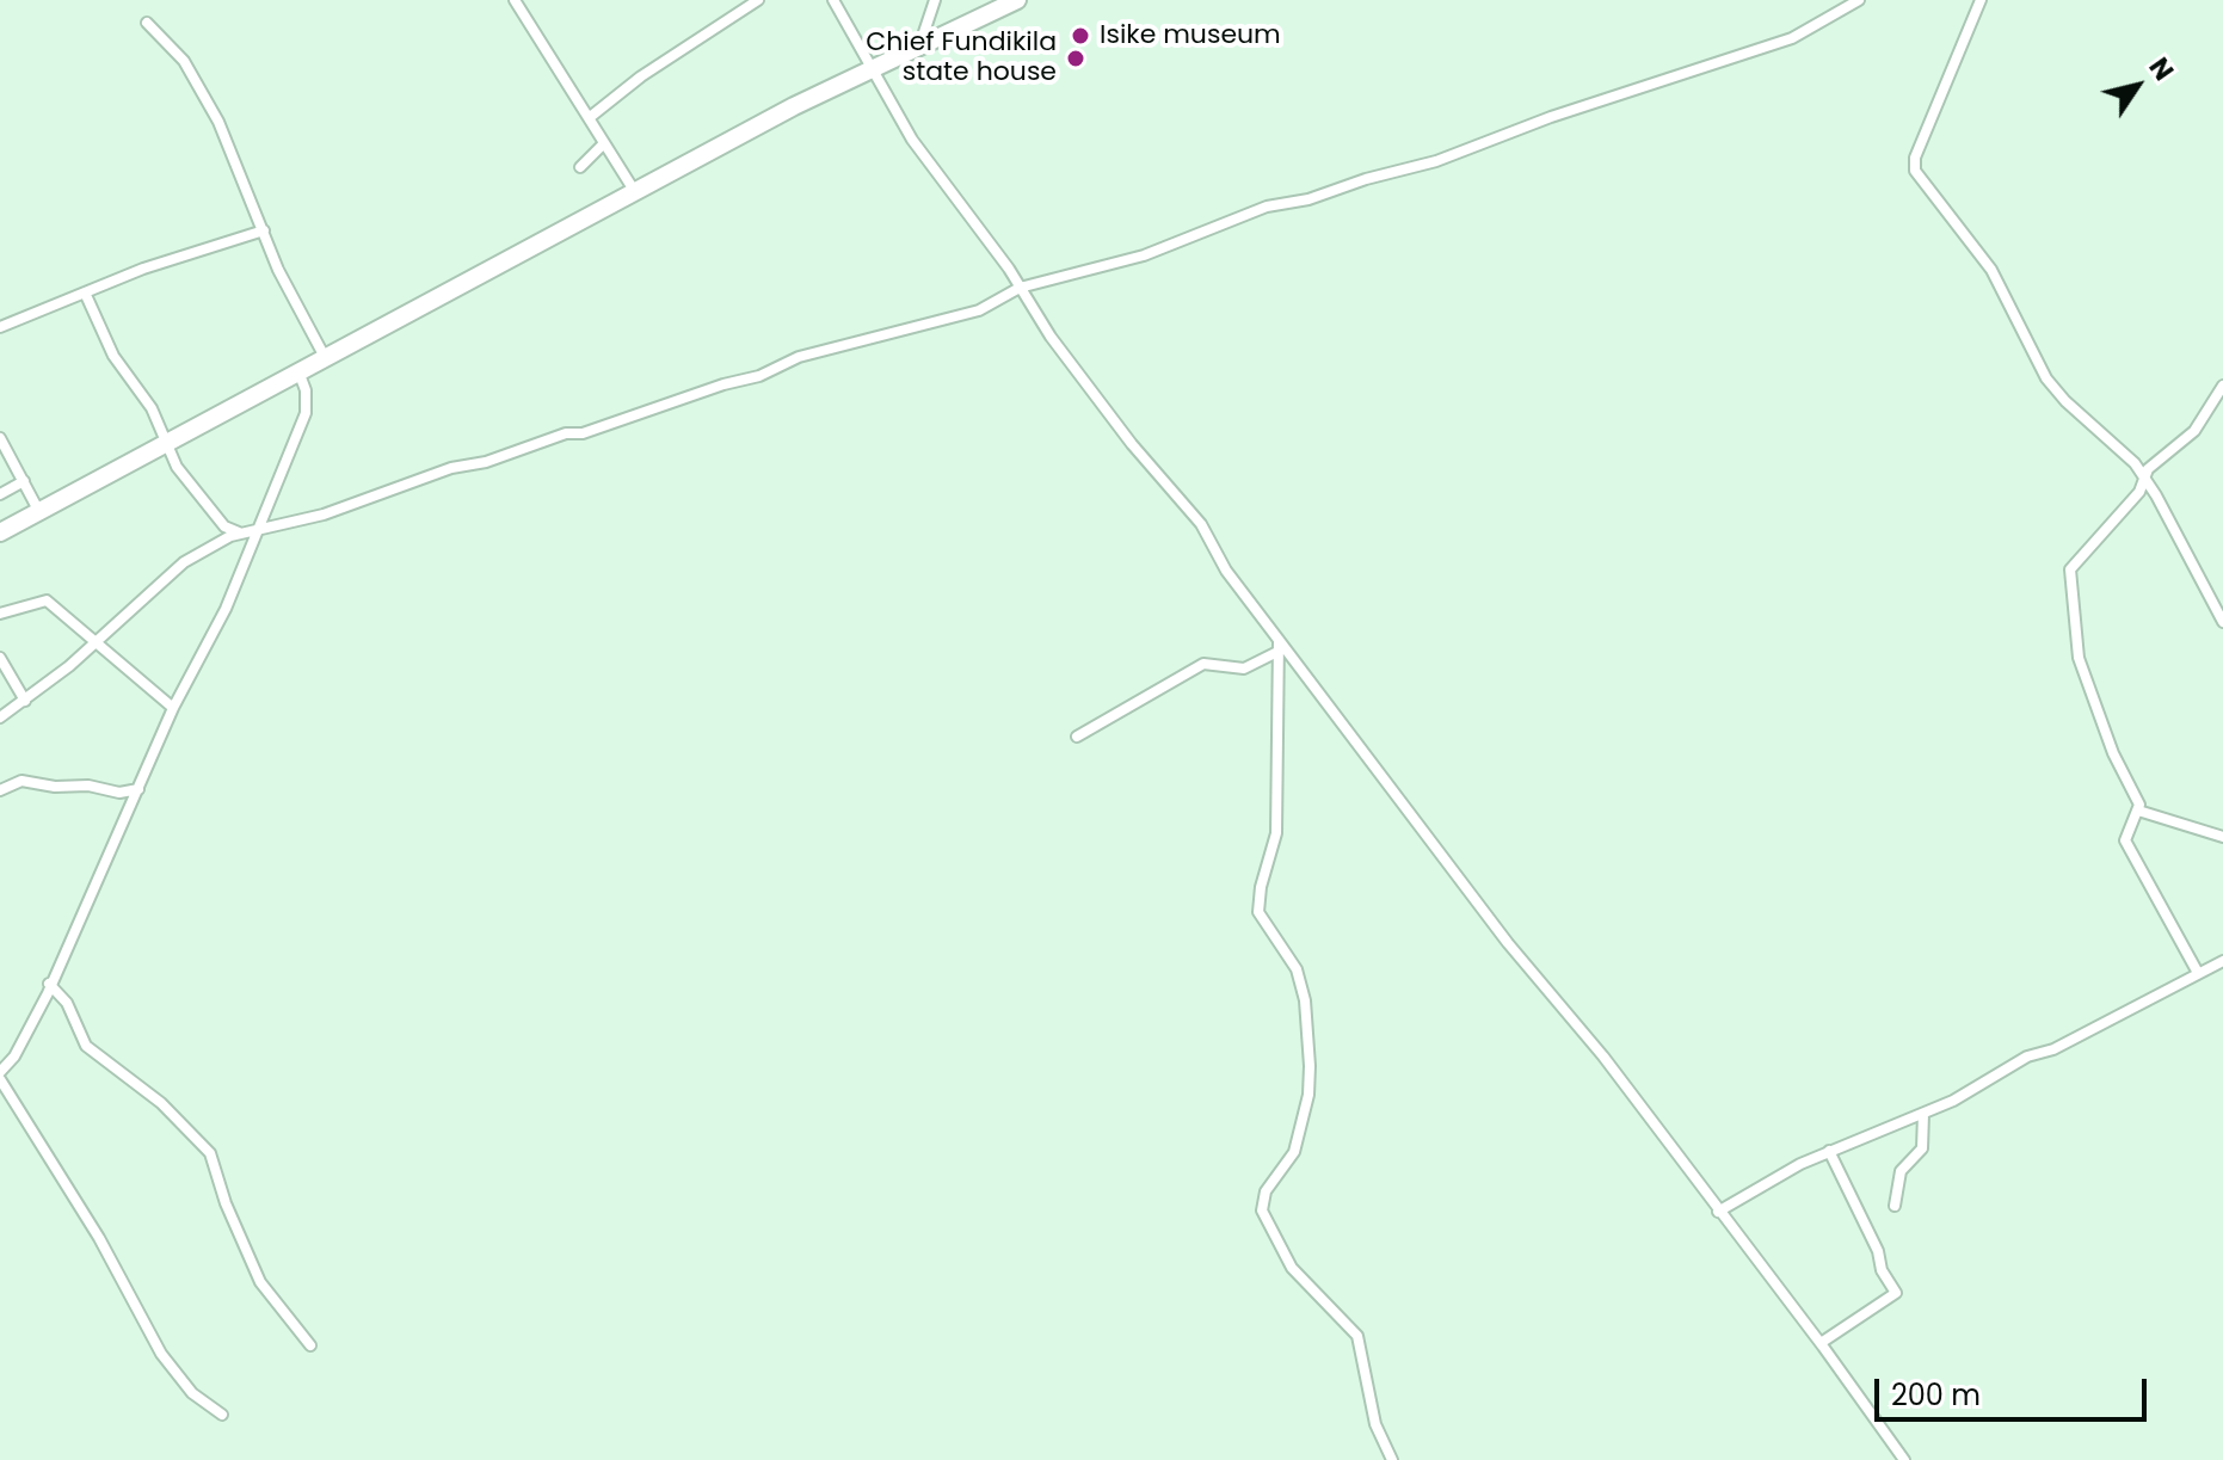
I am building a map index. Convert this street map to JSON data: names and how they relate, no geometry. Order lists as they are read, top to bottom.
{
  "places": ["Isike museum", "Chief Fundikila state house"],
  "scale_bar": "200 m",
  "north": "top right"
}
